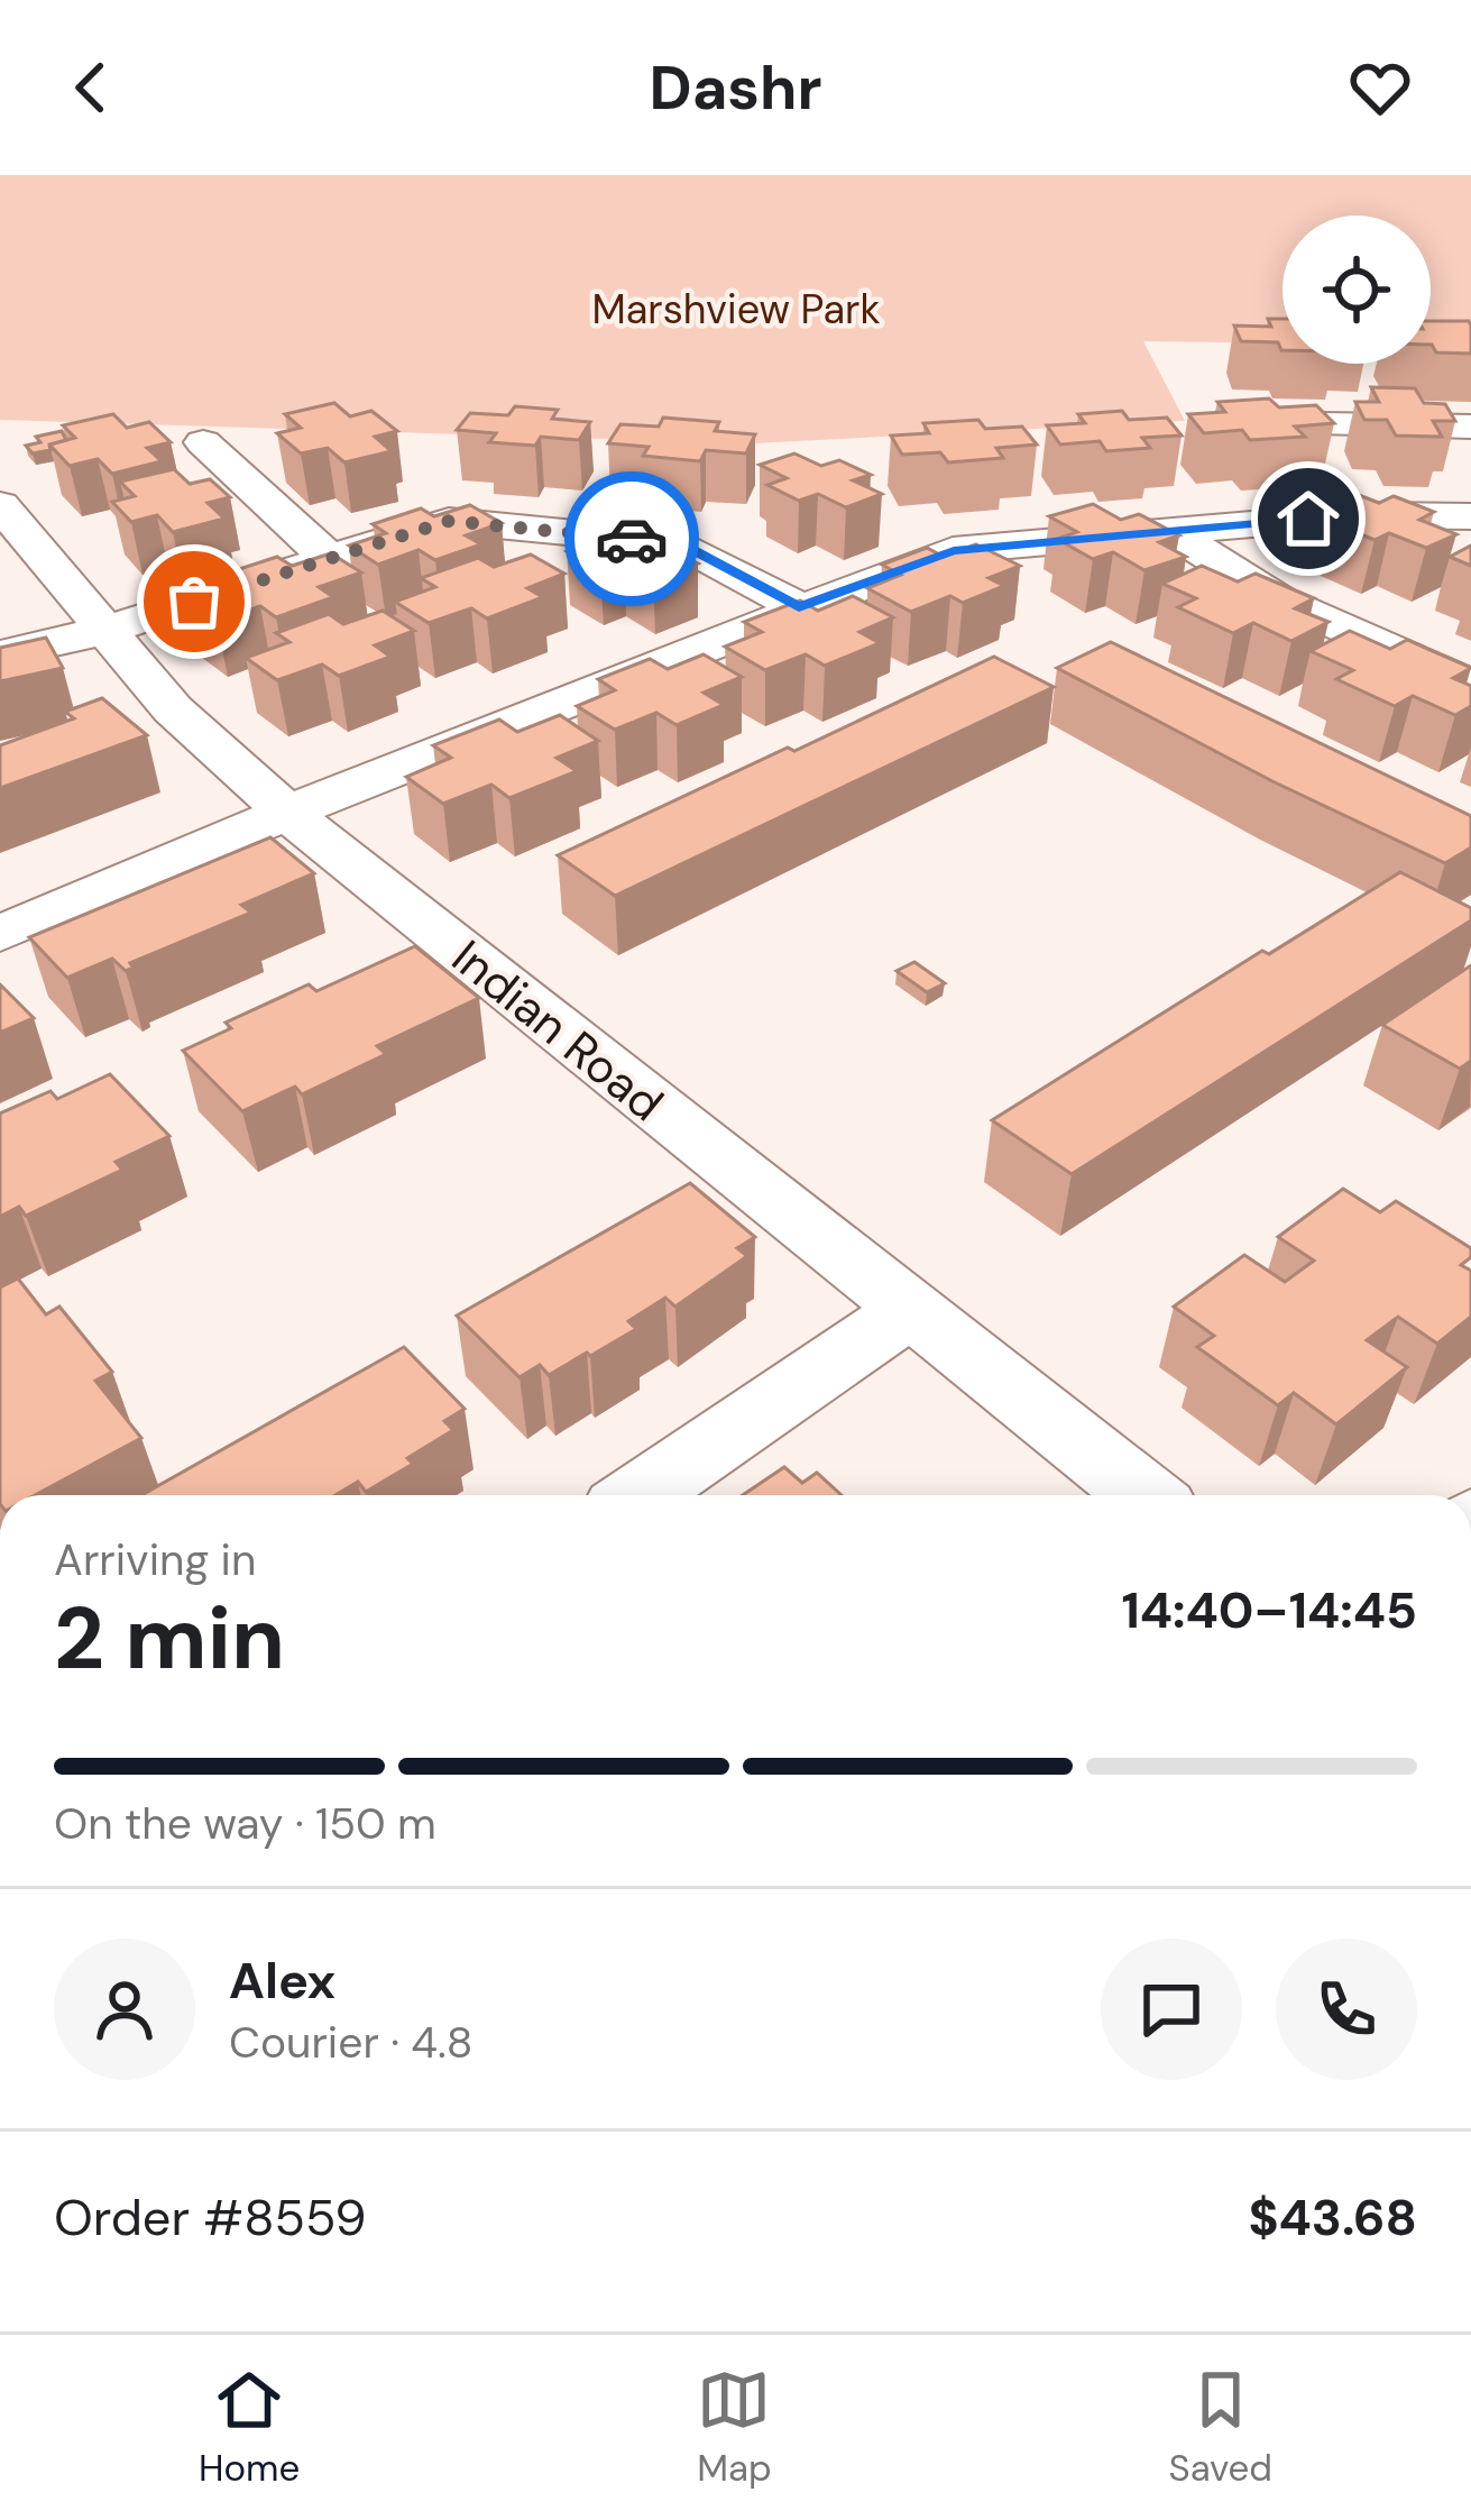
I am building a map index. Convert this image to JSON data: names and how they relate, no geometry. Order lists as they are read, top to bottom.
{
  "streets": {
    "street": ["Indian Road"]
  },
  "parks": ["Marshview Park"],
  "page": {
    "header": "Dashr",
    "heading": ["2 min", "Arriving in", "14:40–14:45"],
    "panel": [
      "Alex",
      "Courier · 4.8",
      "Order #8559",
      "$43.68"
    ],
    "bar": "On the way · 150 m",
    "tabs": ["Home", "Map", "Saved"]
  }
}
